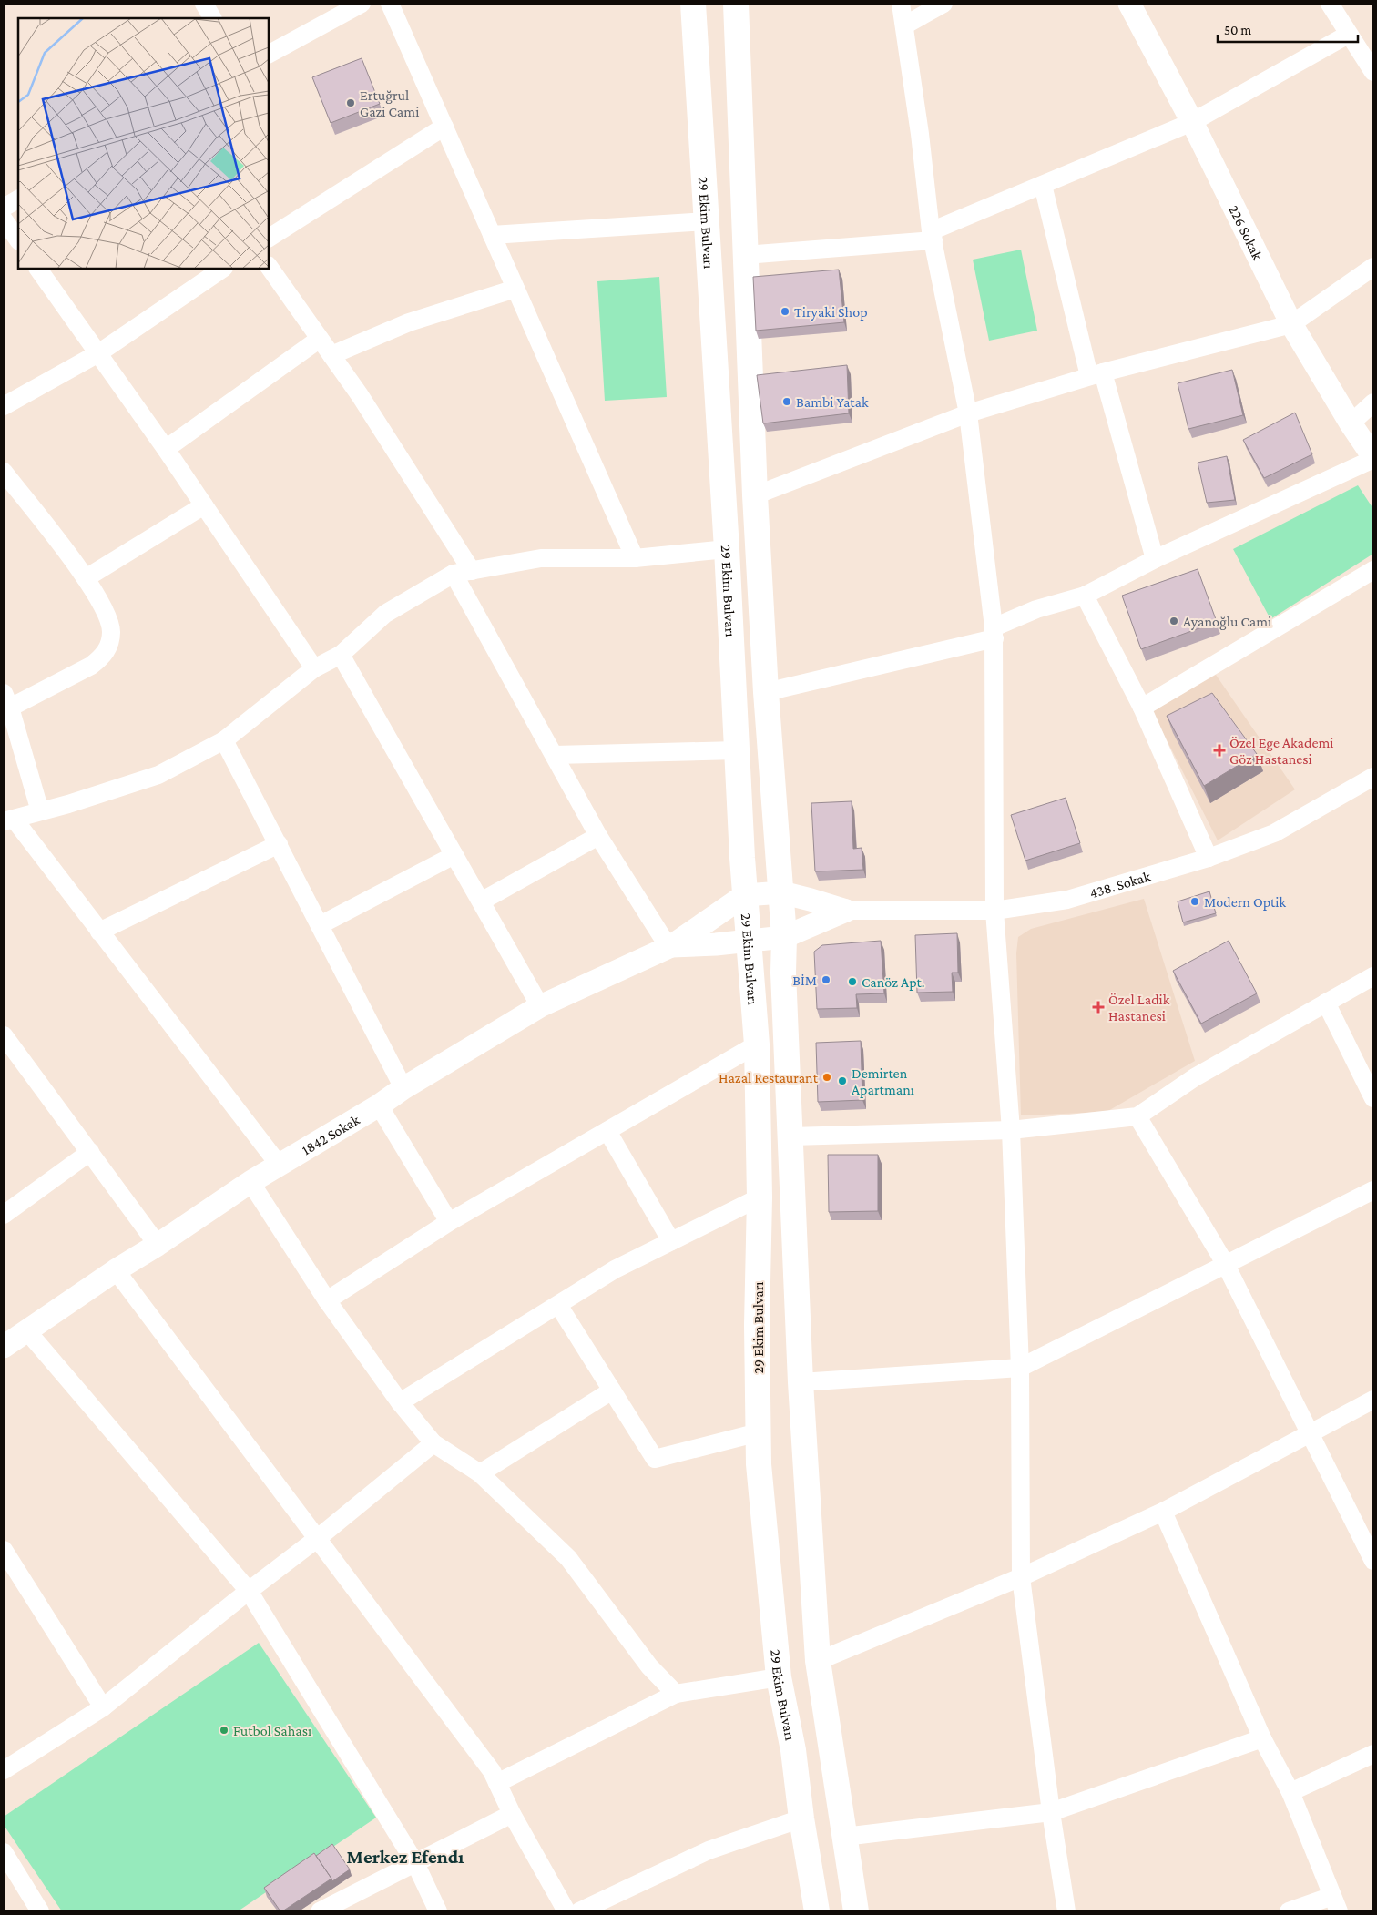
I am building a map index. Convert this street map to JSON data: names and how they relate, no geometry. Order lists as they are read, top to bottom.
{
  "streets": {
    "main road": ["29 Ekim Bulvarı"],
    "street": ["226 Sokak", "438. Sokak", "1842 Sokak"]
  },
  "districts": ["Merkez Efendı"],
  "places": {
    "other": [
      "Ertuğrul Gazi Cami",
      "Tiryaki Shop",
      "Bambi Yatak",
      "Ayanoğlu Cami",
      "Modern Optik",
      "BİM",
      "Canöz Apt.",
      "Hazal Restaurant",
      "Demirten Apartmanı",
      "Futbol Sahası"
    ],
    "health": ["Özel Ege Akademi Göz Hastanesi", "Özel Ladik Hastanesi"]
  },
  "scale_bar": "50 m"
}
